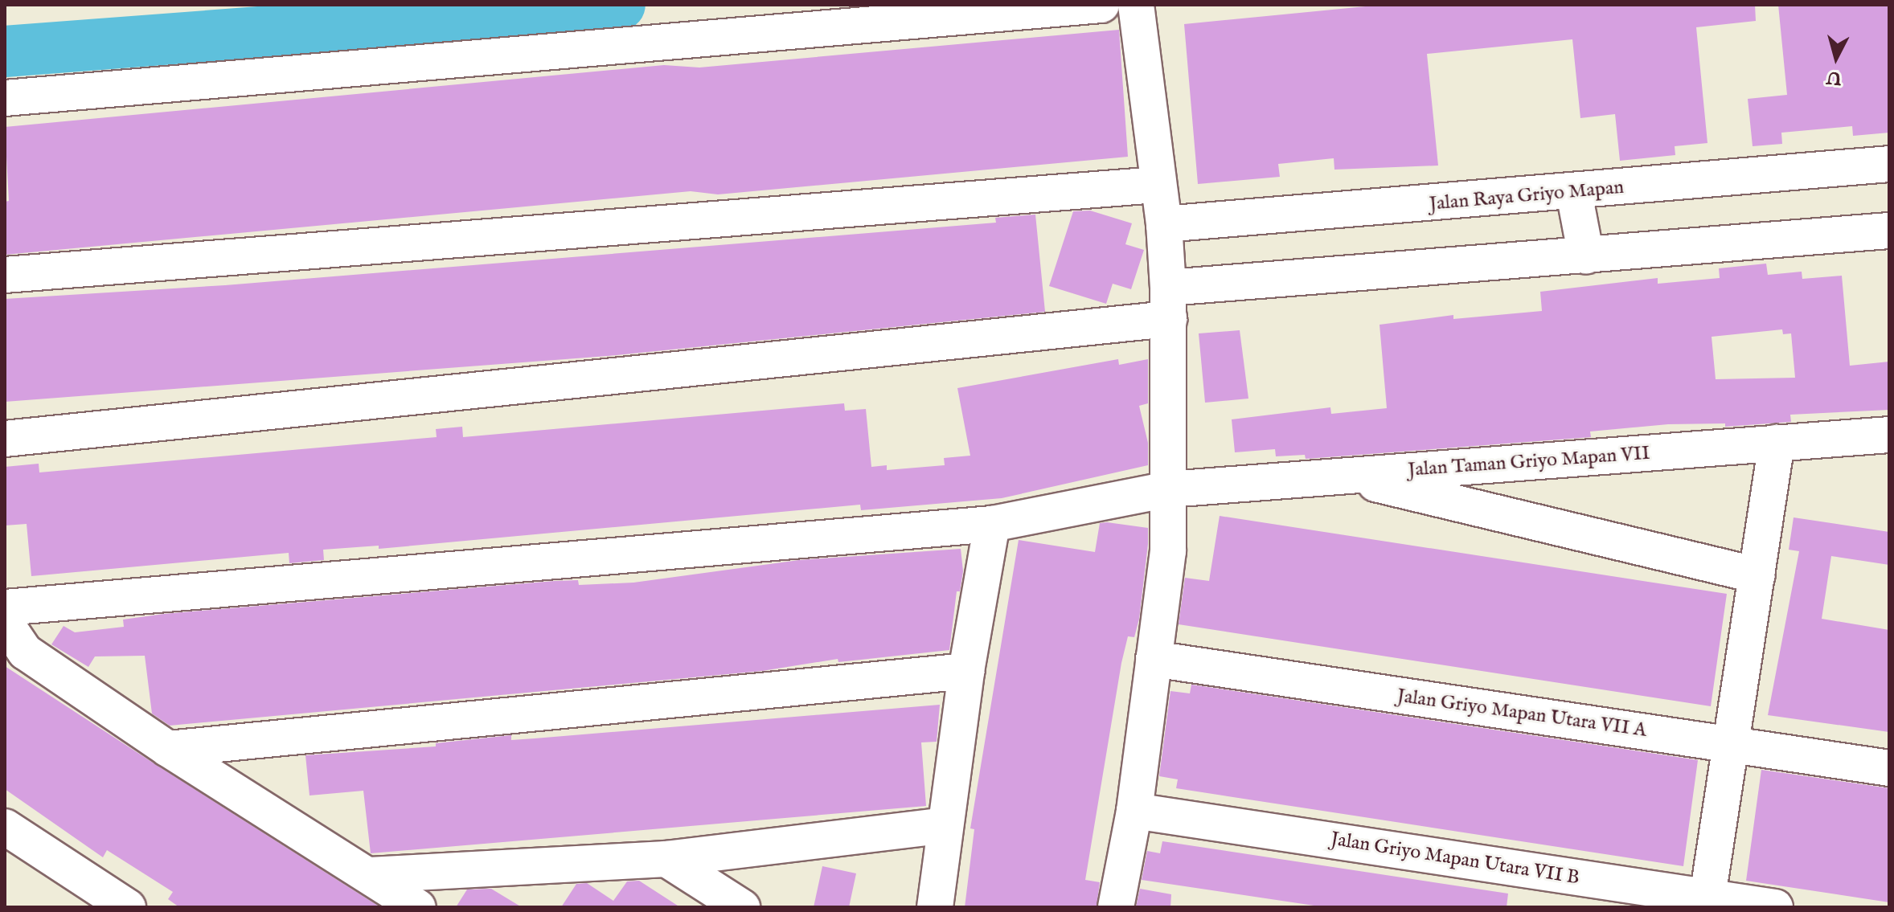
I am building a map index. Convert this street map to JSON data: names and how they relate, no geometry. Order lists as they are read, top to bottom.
{
  "streets": {
    "street": [
      "Jalan Raya Griyo Mapan",
      "Jalan Taman Griyo Mapan VII",
      "Jalan Griyo Mapan Utara VII A",
      "Jalan Griyo Mapan Utara VII B"
    ]
  },
  "north": "bottom"
}
